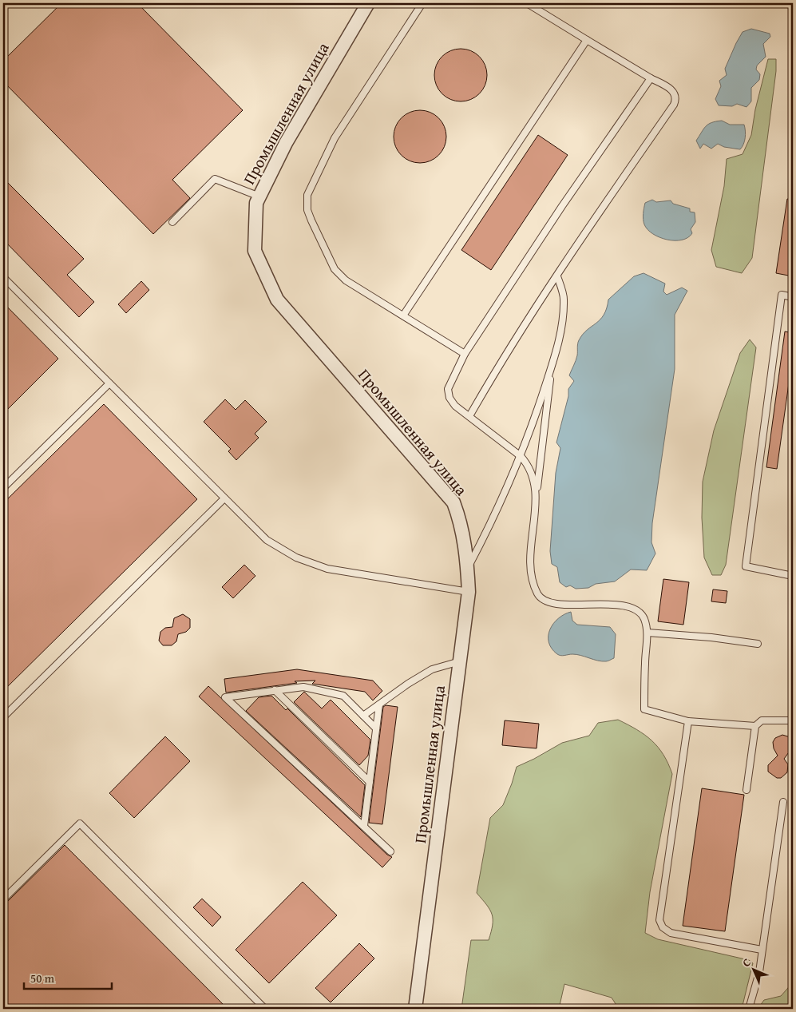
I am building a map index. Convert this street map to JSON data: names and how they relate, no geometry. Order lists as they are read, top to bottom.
{
  "streets": {
    "street": ["Промышленная улица"]
  },
  "scale_bar": "50 m",
  "north": "top left"
}
